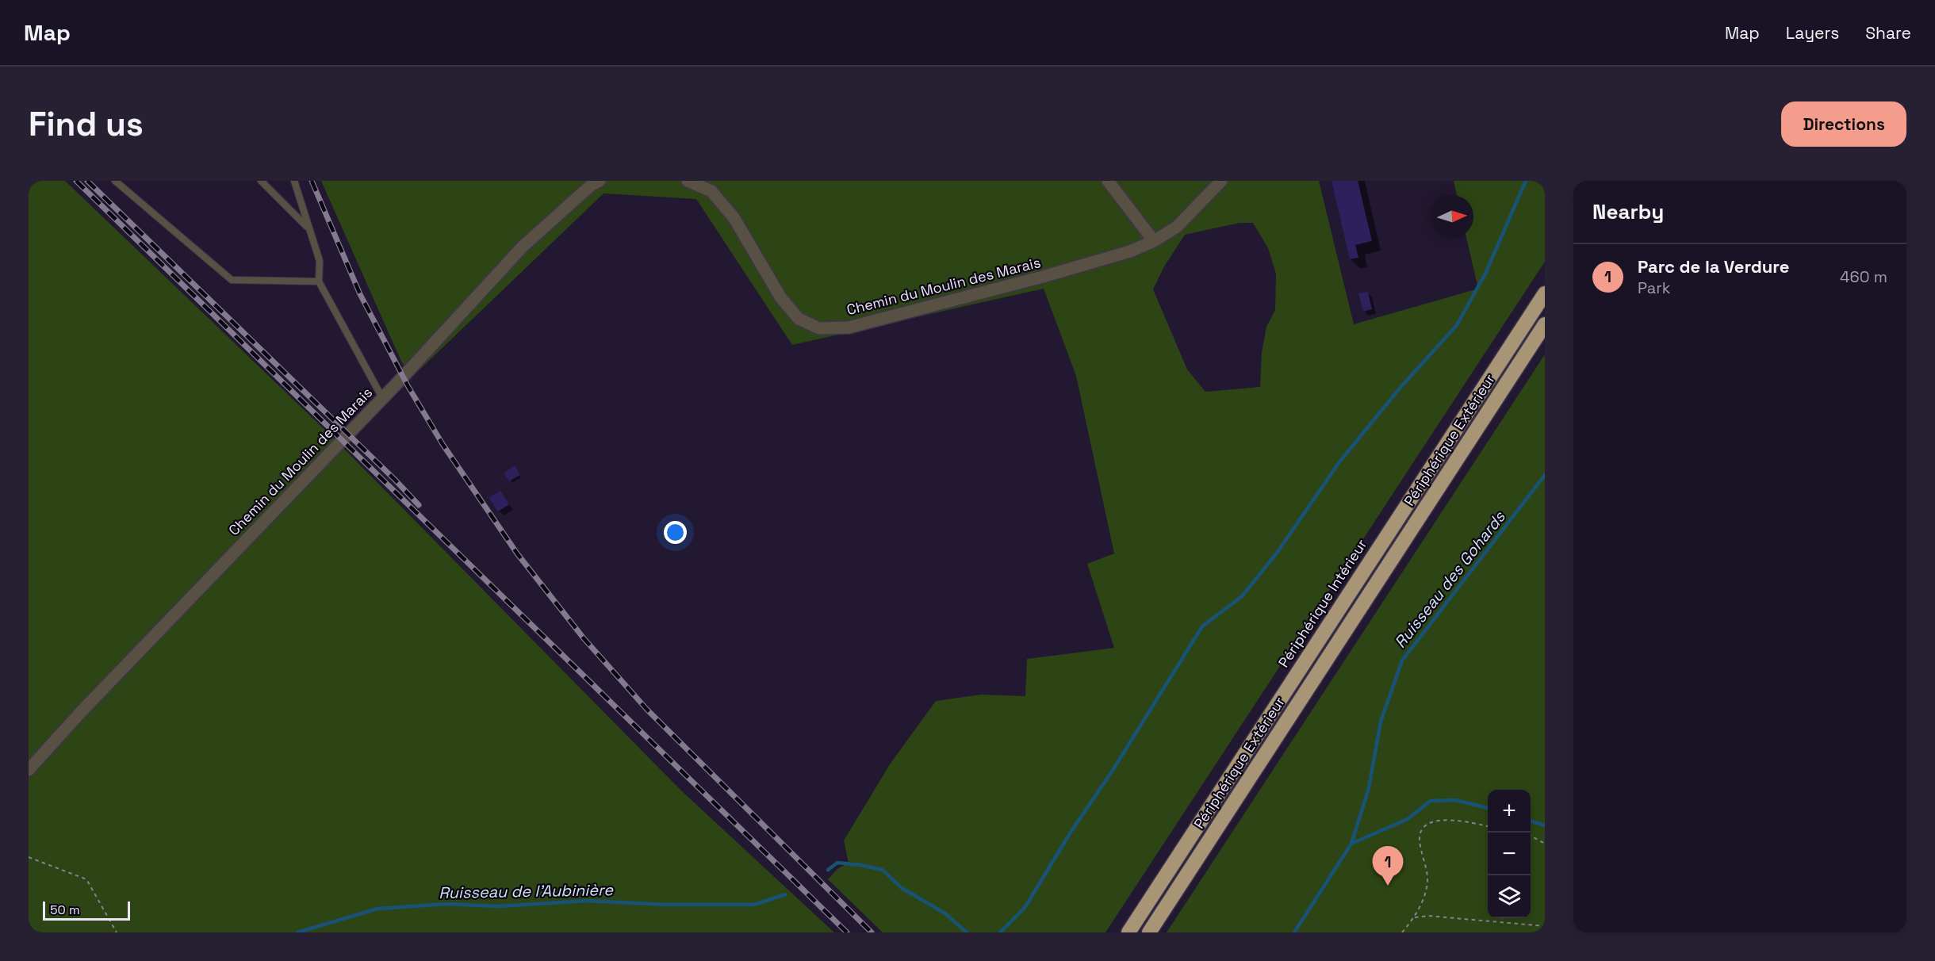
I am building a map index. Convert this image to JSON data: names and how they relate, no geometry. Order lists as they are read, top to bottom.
{
  "streets": {
    "highway": ["Périphérique Extérieur", "Périphérique Intérieur"],
    "street": ["Chemin du Moulin des Marais"]
  },
  "water": ["Ruisseau des Gohards", "Ruisseau de l'Aubinière"],
  "scale_bar": "50 m",
  "north": "right",
  "page": {
    "header": "Map",
    "nav": ["Map", "Layers", "Share"],
    "buttons": "Directions",
    "title": "Find us",
    "heading": "Nearby",
    "list": [
      {
        "mark": "1",
        "name": "Parc de la Verdure",
        "note": "Park",
        "value": "460 m"
      }
    ],
    "map_buttons": ["+", "−"],
    "pins": "1",
    "scale": "50 m"
  }
}
